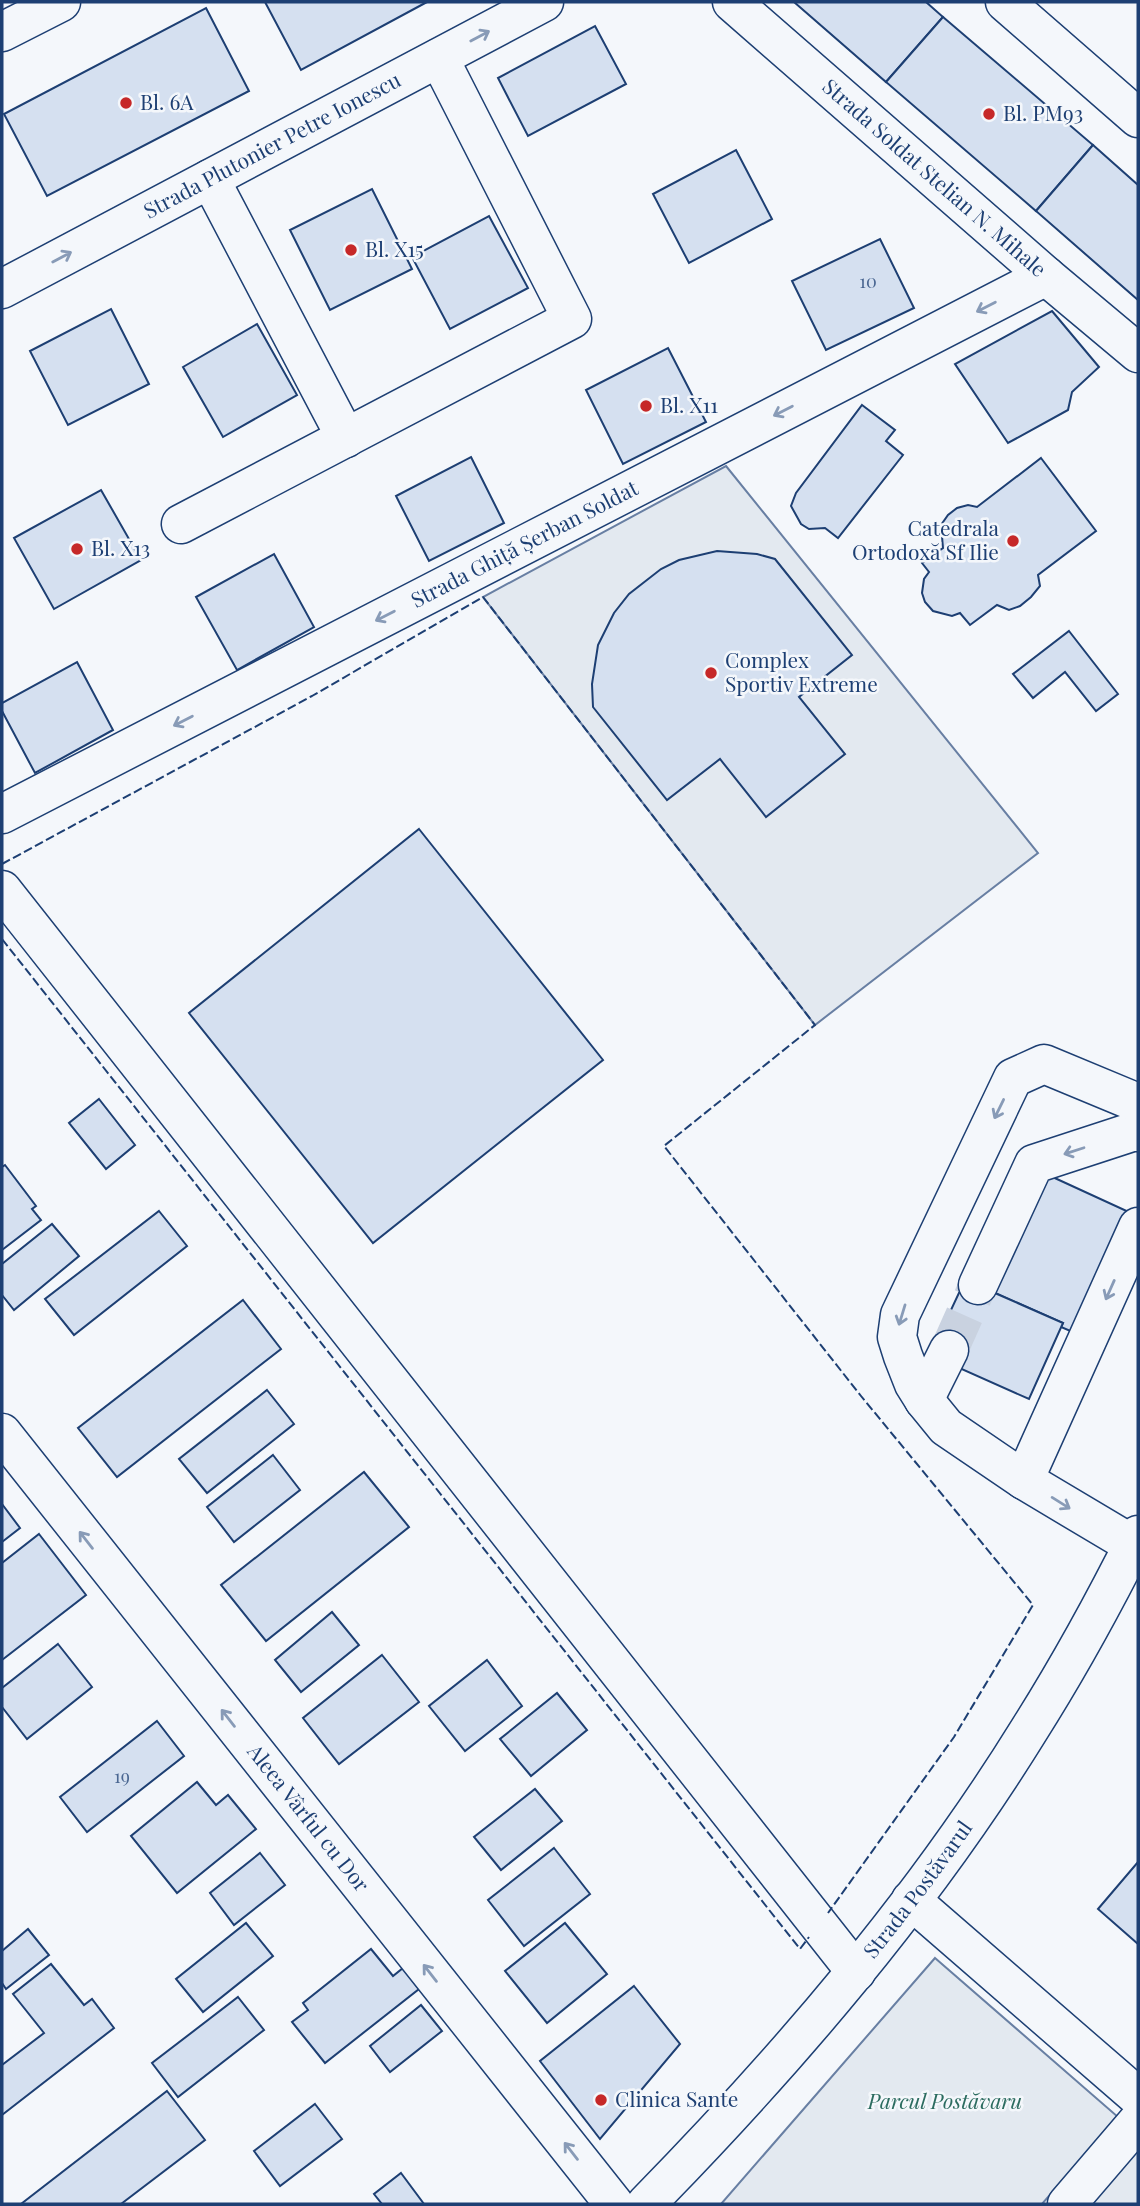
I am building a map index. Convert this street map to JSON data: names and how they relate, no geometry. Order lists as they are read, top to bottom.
{
  "streets": {
    "street": [
      "Strada Plutonier Petre Ionescu",
      "Strada Soldat Stelian N. Mihale",
      "Strada Ghiță Șerban Soldat",
      "Aleea Vârful cu Dor",
      "Strada Postăvarul"
    ]
  },
  "crossings": [
    ["Strada Soldat Stelian N. Mihale", "Strada Ghiță Șerban Soldat"]
  ],
  "one_way": ["Strada Ghiță Șerban Soldat"],
  "parks": ["Parcul Postăvaru"],
  "places": [
    "Bl. 6A",
    "Bl. PM93",
    "Bl. X15",
    "Bl. X11",
    "Catedrala Ortodoxă Sf Ilie",
    "Bl. X13",
    "Complex Sportiv Extreme",
    "Clinica Sante"
  ],
  "house_numbers": ["10", "19"]
}
